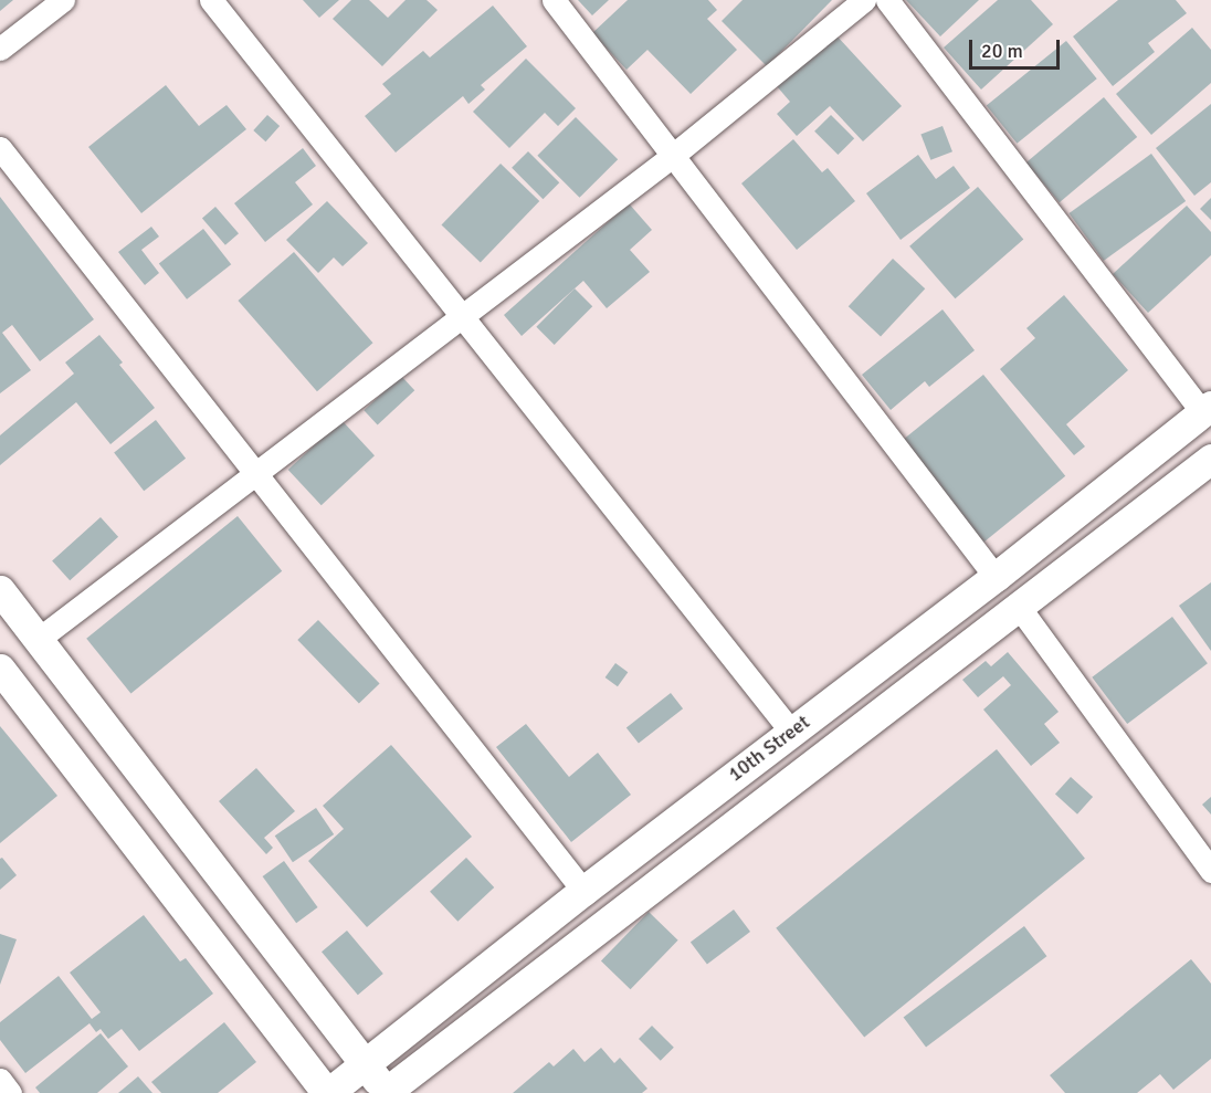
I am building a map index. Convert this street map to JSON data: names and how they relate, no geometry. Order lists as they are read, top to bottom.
{
  "streets": {
    "street": ["10th Street"]
  },
  "scale_bar": "20 m"
}
